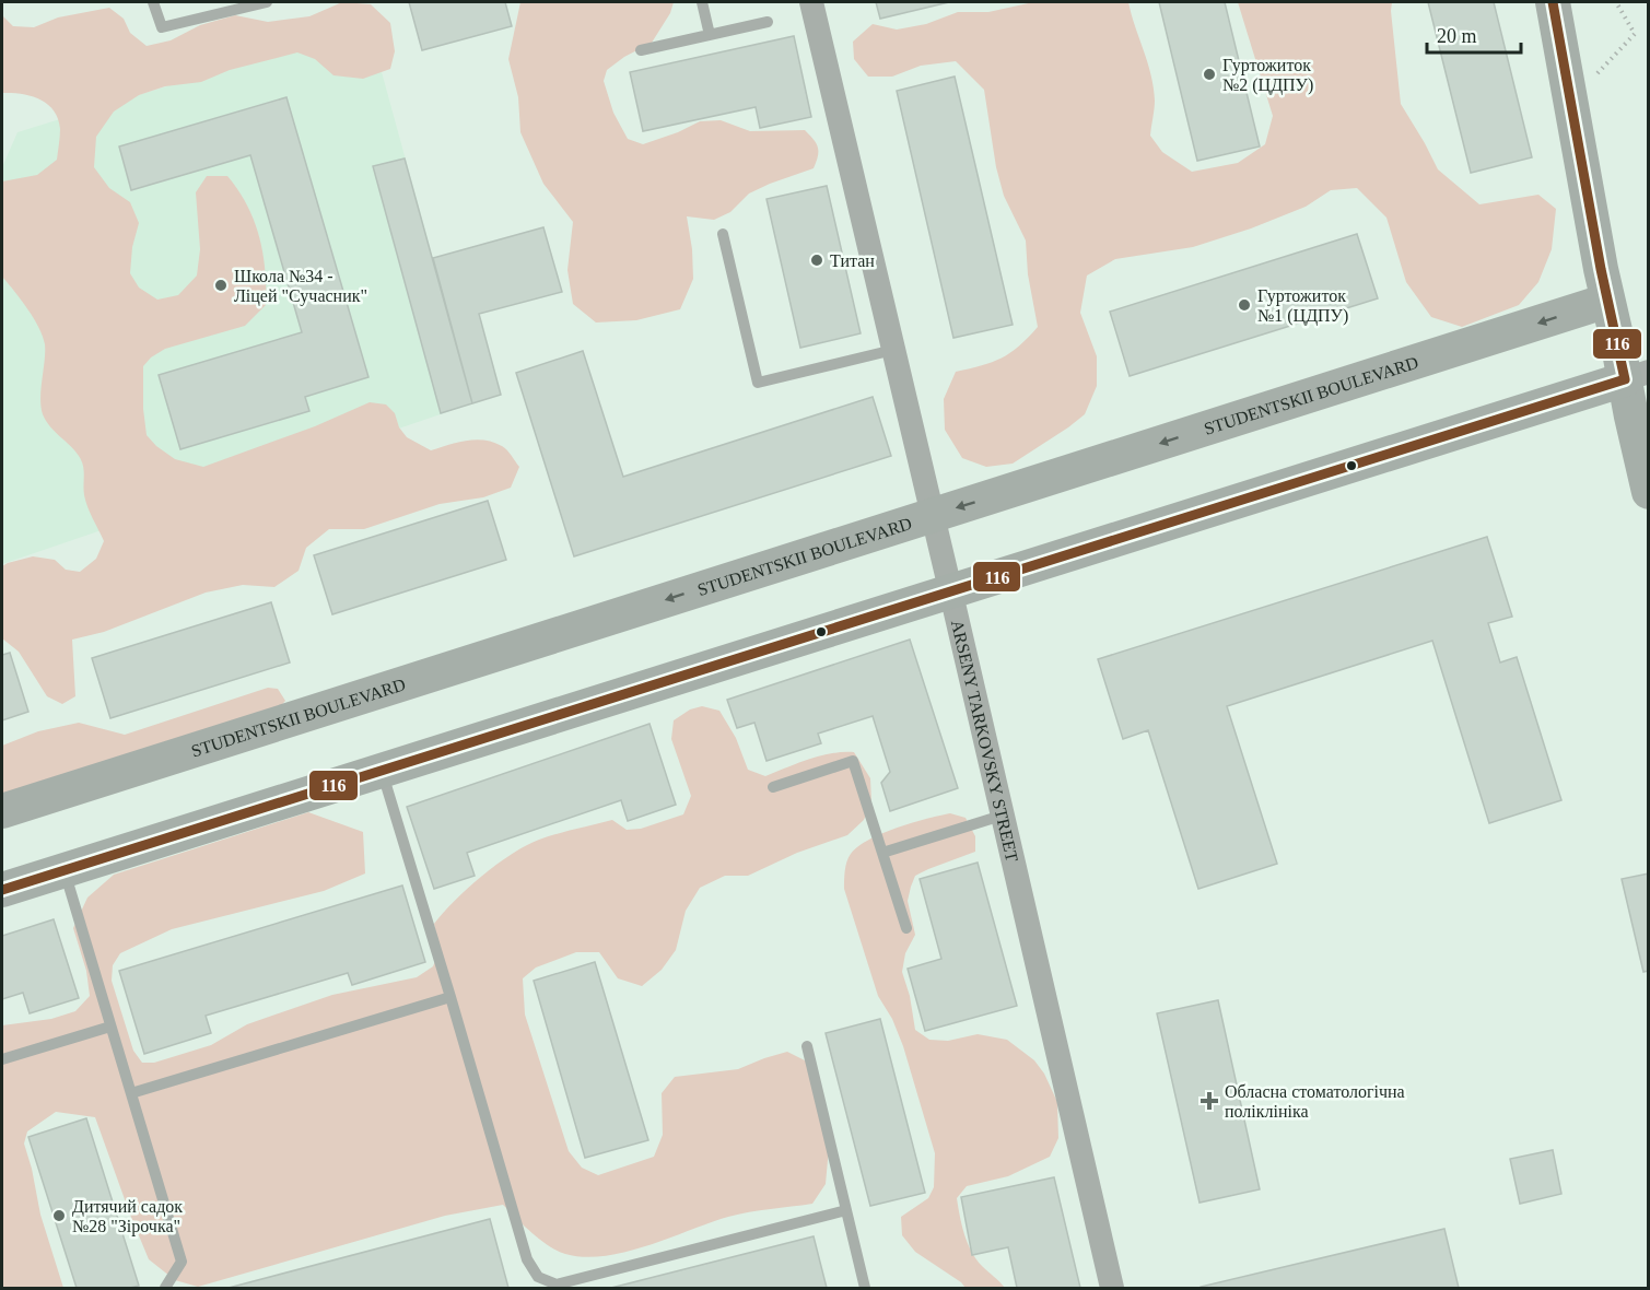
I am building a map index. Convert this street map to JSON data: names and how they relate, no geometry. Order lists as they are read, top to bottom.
{
  "streets": {
    "street": ["STUDENTSKII BOULEVARD", "ARSENY TARKOVSKY STREET"]
  },
  "crossings": [
    ["STUDENTSKII BOULEVARD", "ARSENY TARKOVSKY STREET"]
  ],
  "places": {
    "other": [
      "Гуртожиток №2 (ЦДПУ)",
      "Титан",
      "Школа №34 - Ліцей \"Сучасник\"",
      "Гуртожиток №1 (ЦДПУ)",
      "Дитячий садок №28 \"Зірочка\""
    ],
    "health": ["Обласна стоматологічна поліклініка"]
  },
  "lines": ["transit line 116"],
  "scale_bar": "20 m"
}
